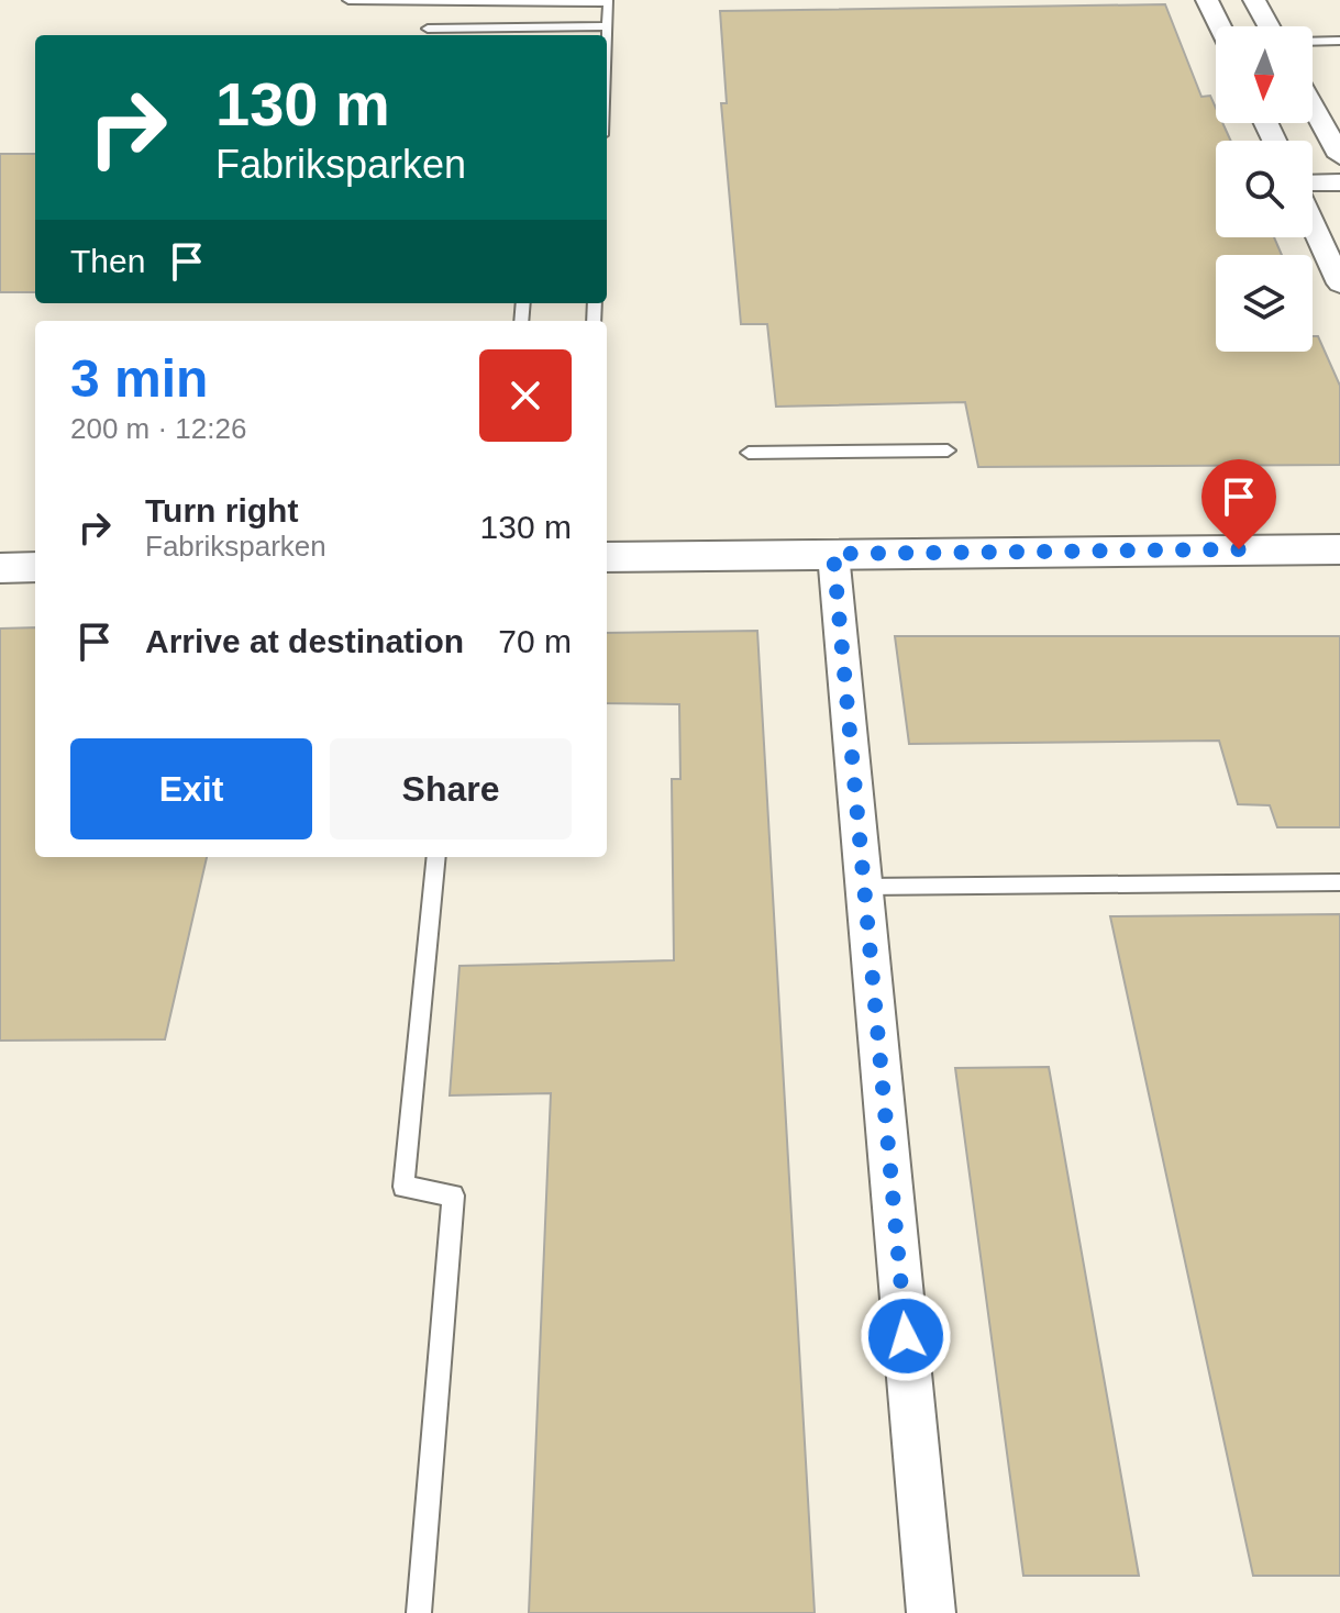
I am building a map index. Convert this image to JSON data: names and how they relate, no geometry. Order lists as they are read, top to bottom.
{
  "north": "bottom",
  "page": {
    "turn": ["130 m", "Fabriksparken"],
    "then": "Then",
    "heading": ["3 min", "200 m · 12:26"],
    "list": [
      {
        "name": "Turn right",
        "note": "Fabriksparken",
        "value": "130 m"
      },
      {
        "name": "Arrive at destination",
        "value": "70 m"
      }
    ],
    "buttons": ["Exit", "Share"]
  }
}
